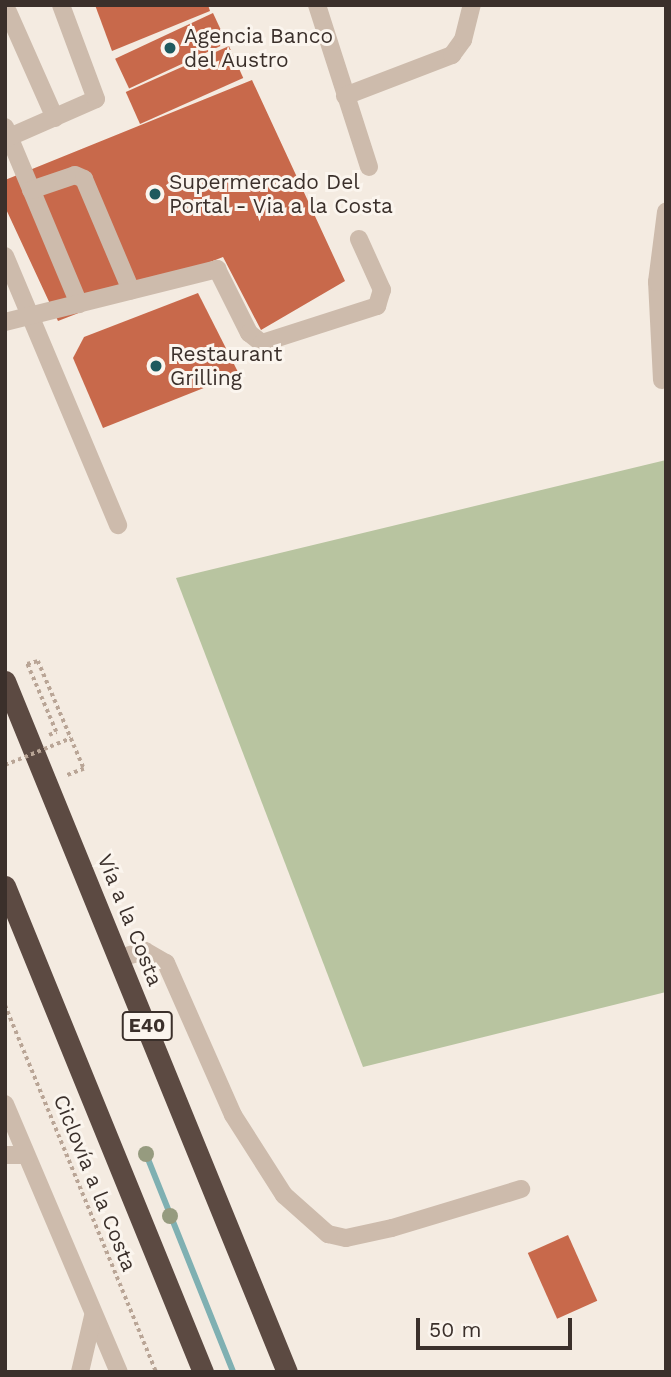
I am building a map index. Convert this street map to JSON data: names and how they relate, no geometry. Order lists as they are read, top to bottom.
{
  "streets": {
    "highway": ["Vía a la Costa", "E40"],
    "path": ["Ciclovía a la Costa"]
  },
  "places": ["Agencia Banco del Austro", "Supermercado Del Portal - Via a la Costa", "Restaurant Grilling"],
  "scale_bar": "50 m"
}
